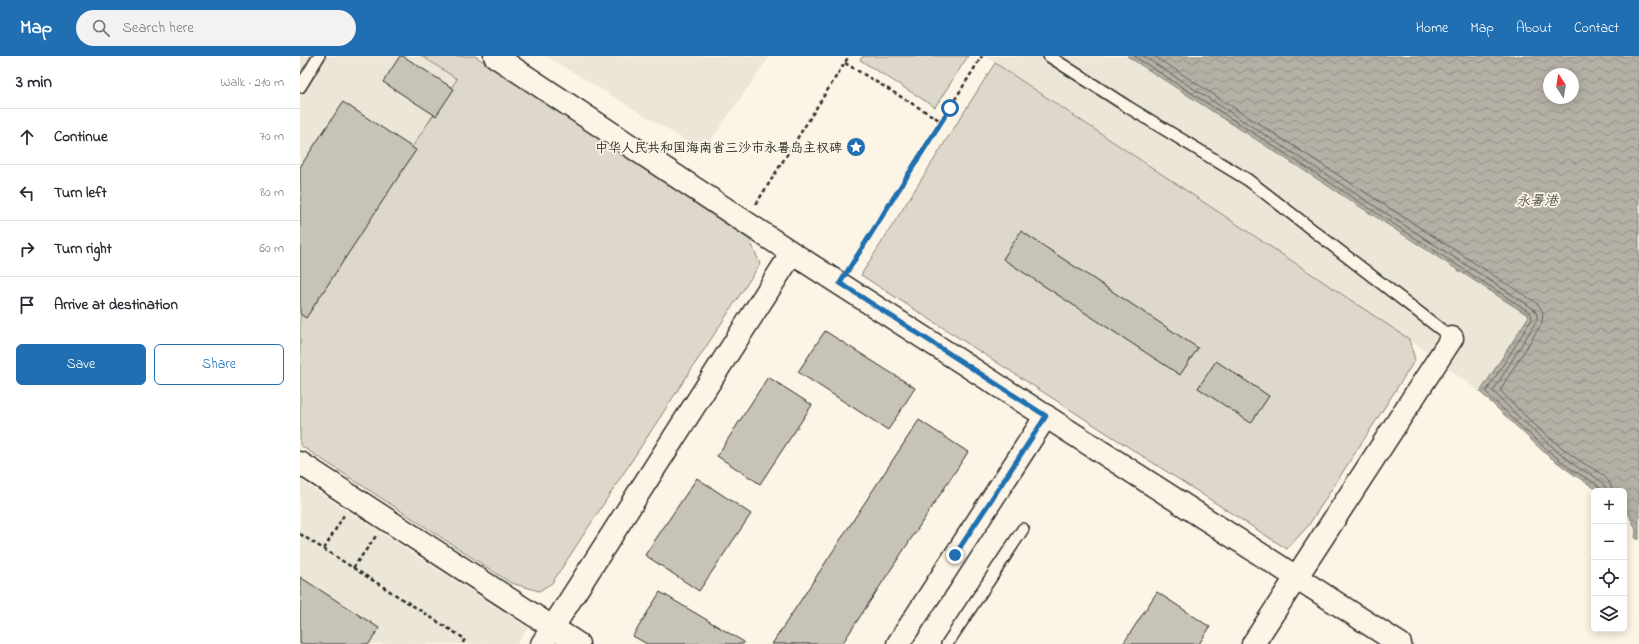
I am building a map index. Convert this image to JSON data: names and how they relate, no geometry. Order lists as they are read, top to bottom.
{
  "water": ["永暑港"],
  "places": {
    "place": ["中华人民共和国海南省三沙市永暑岛主权碑"]
  },
  "north": "top",
  "page": {
    "header": "Map",
    "search": "Search here",
    "nav": [
      "Home",
      "Map",
      "About",
      "Contact"
    ],
    "heading": ["3 min", "Walk · 210 m"],
    "list": [
      ["Continue", "70 m"],
      ["Turn left", "80 m"],
      ["Turn right", "60 m"],
      "Arrive at destination"
    ],
    "buttons": ["Save", "Share"],
    "map_buttons": ["+", "−"]
  }
}
